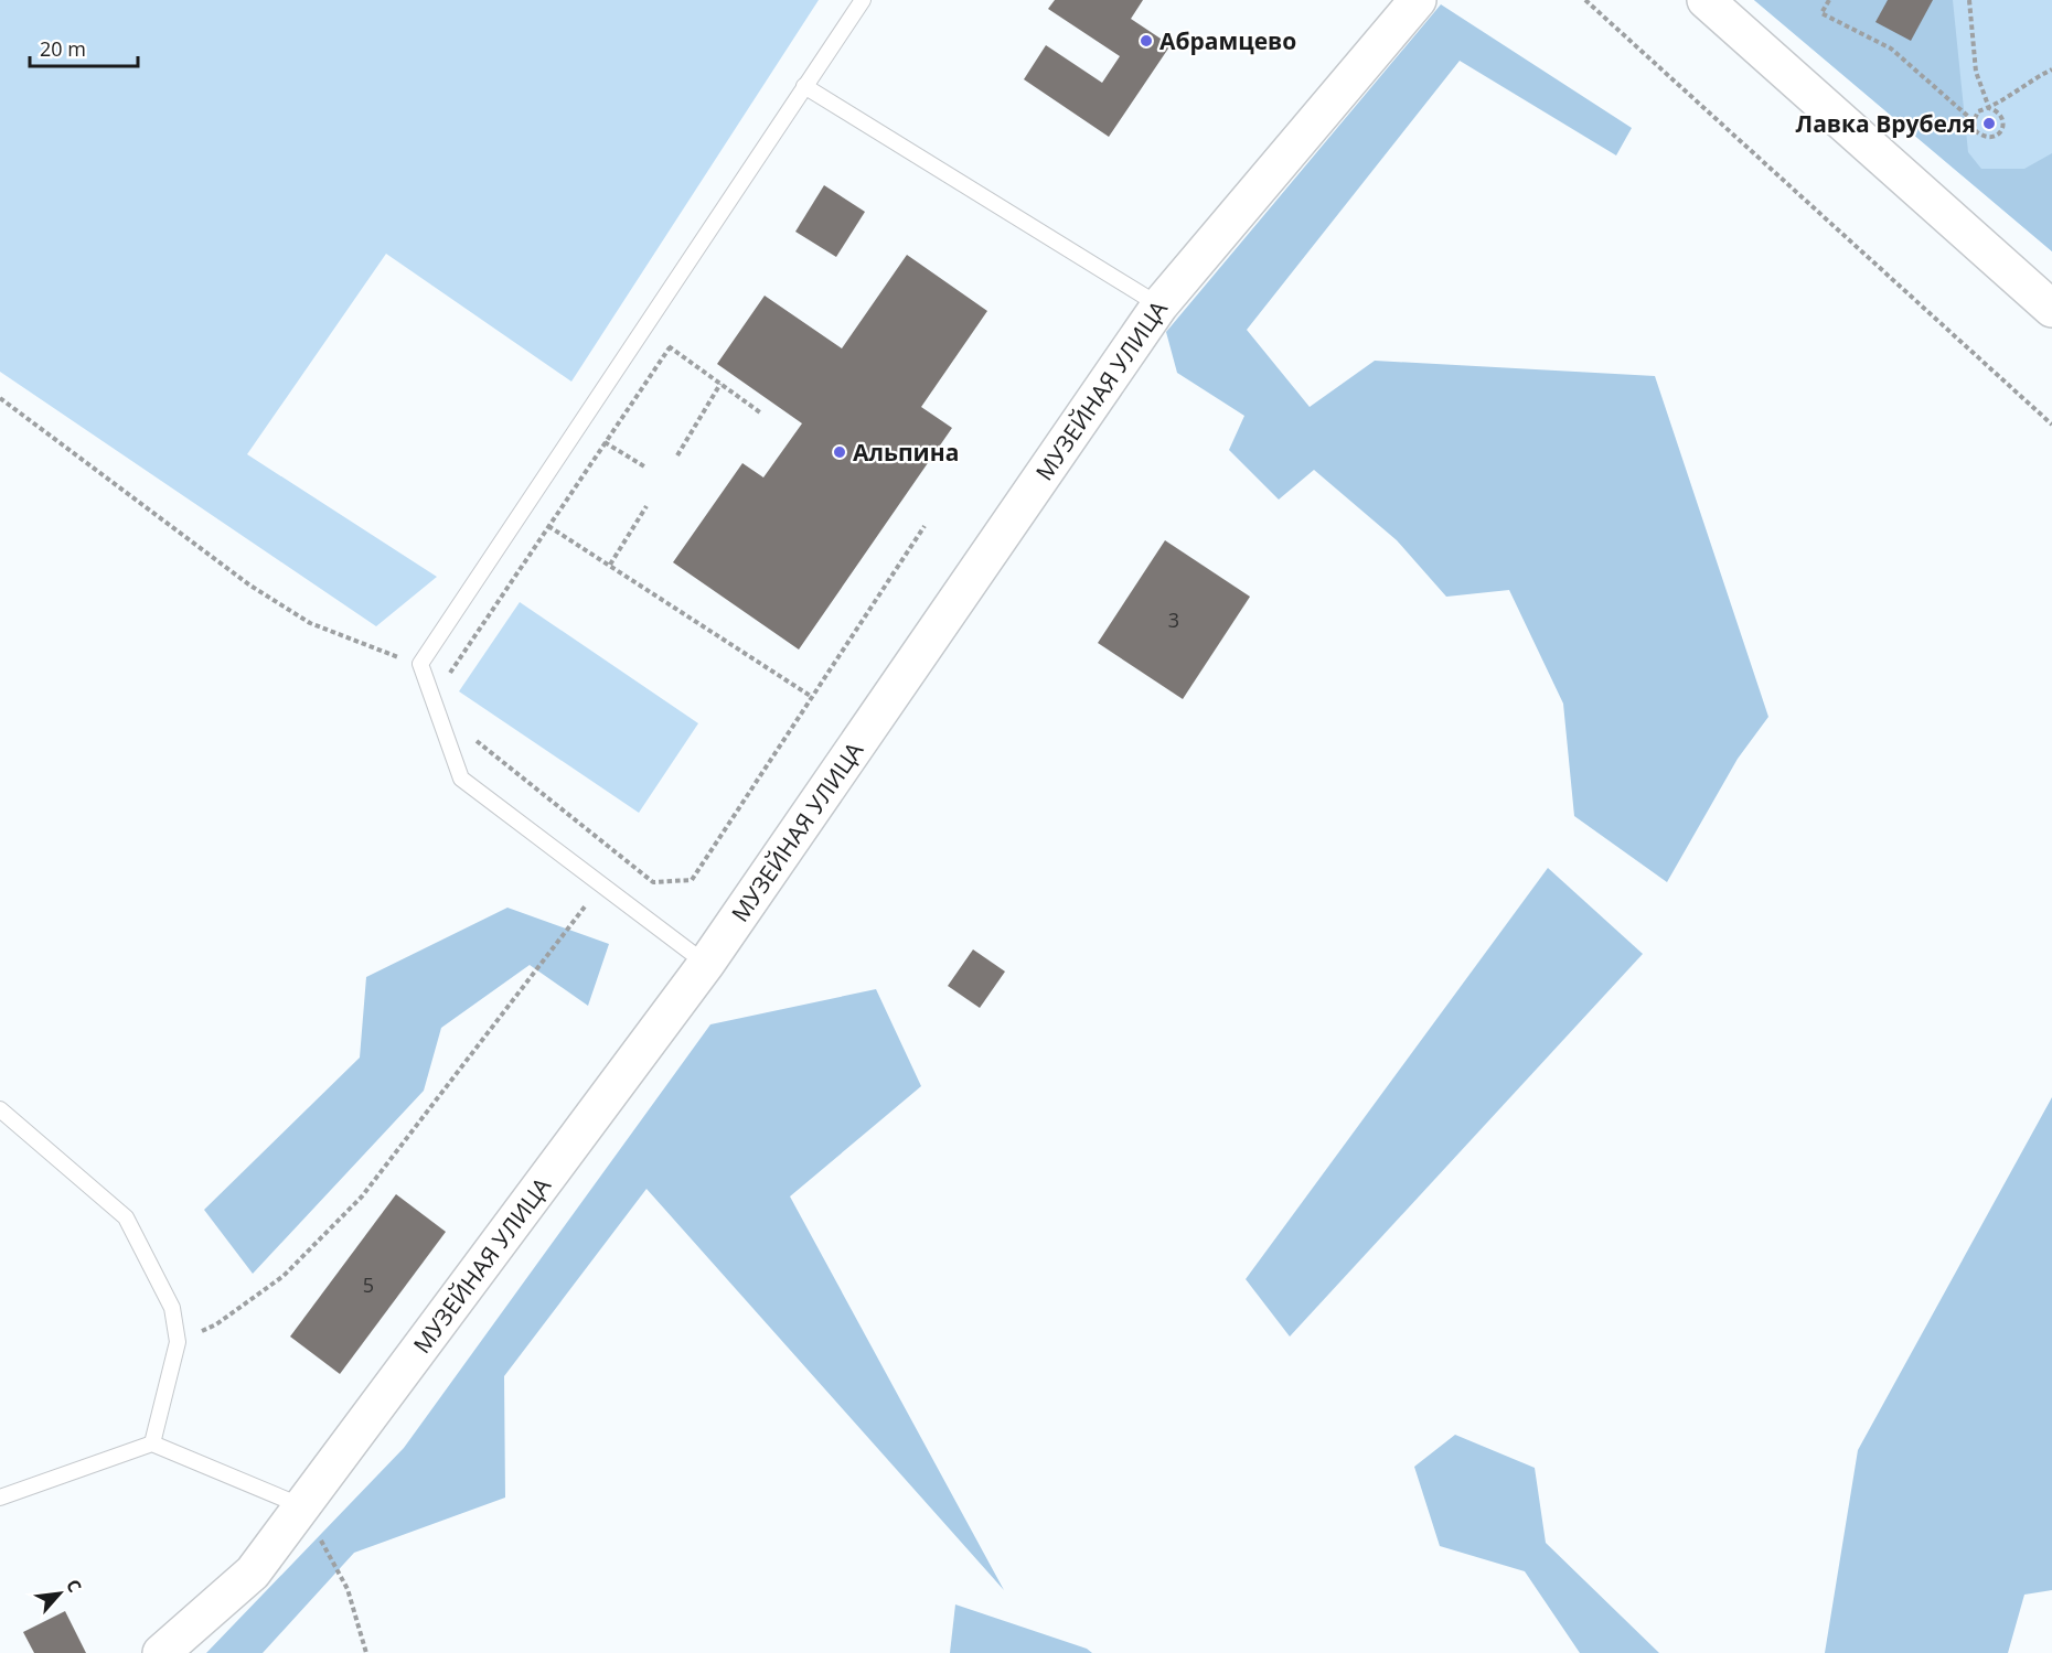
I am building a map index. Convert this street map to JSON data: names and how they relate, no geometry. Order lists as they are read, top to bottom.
{
  "streets": {
    "street": ["МУЗЕЙНАЯ УЛИЦА"]
  },
  "places": ["Абрамцево", "Лавка Врубеля", "Альпина"],
  "house_numbers": ["3", "5"],
  "scale_bar": "20 m",
  "north": "top right"
}
